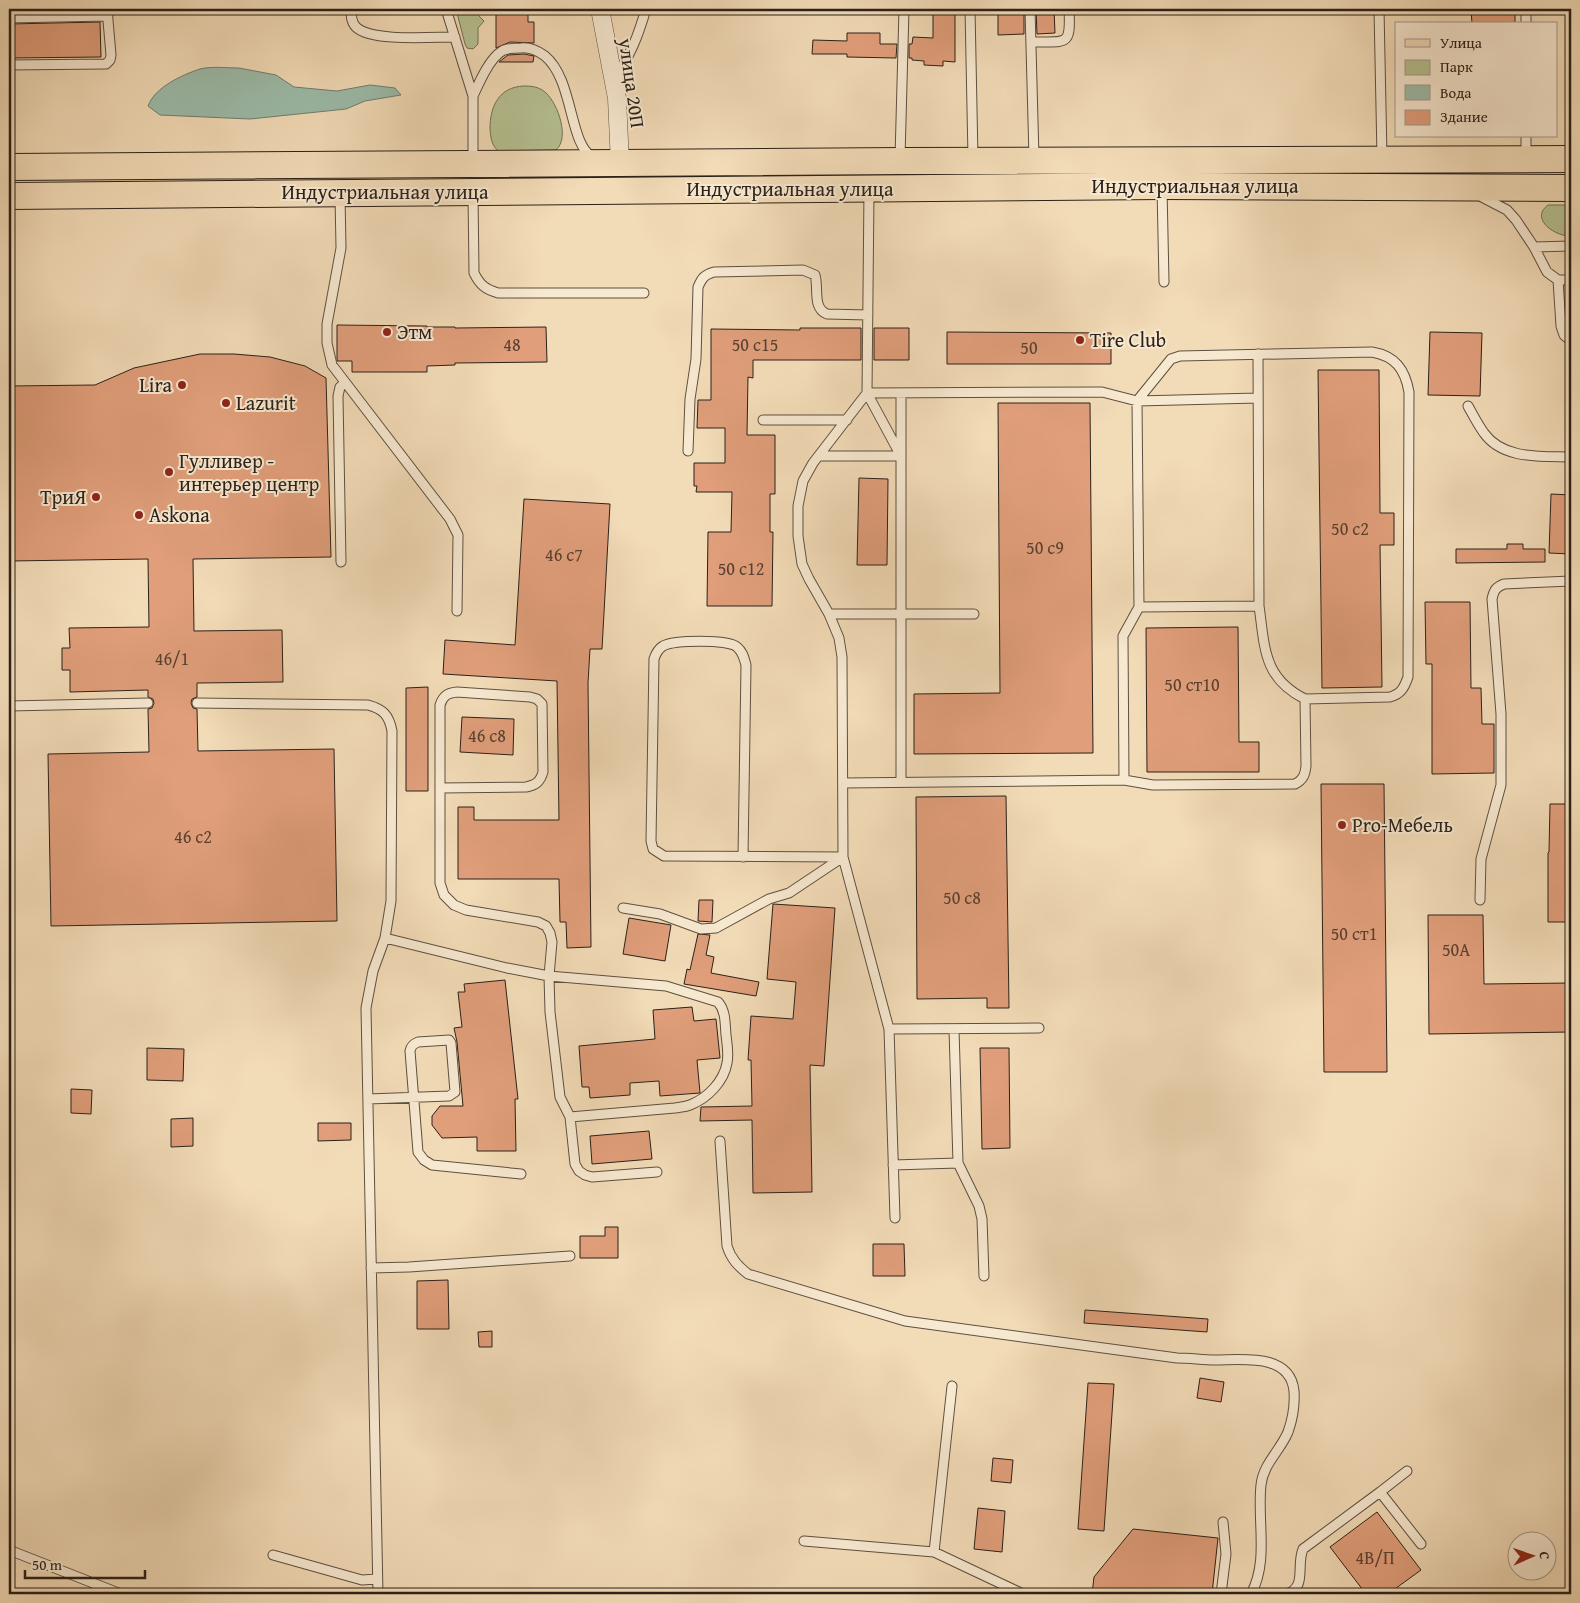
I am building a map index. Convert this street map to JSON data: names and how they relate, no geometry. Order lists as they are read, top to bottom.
{
  "streets": {
    "main road": ["Индустриальная улица"],
    "street": ["улица 20П"]
  },
  "crossings": [
    ["улица 20П", "Индустриальная улица"]
  ],
  "places": [
    "Этм",
    "Tire Club",
    "Lira",
    "Lazurit",
    "Гулливер - интерьер центр",
    "ТриЯ",
    "Askona",
    "Pro-Мебель"
  ],
  "house_numbers": [
    "48",
    "50 с15",
    "50",
    "50 с2",
    "50 с9",
    "46 с7",
    "50 с12",
    "46/1",
    "50 ст10",
    "46 с8",
    "46 с2",
    "50 с8",
    "50 ст1",
    "50А",
    "4В/П"
  ],
  "legend": [
    "Улица",
    "Парк",
    "Вода",
    "Здание"
  ],
  "scale_bar": "50 m",
  "north": "right"
}
